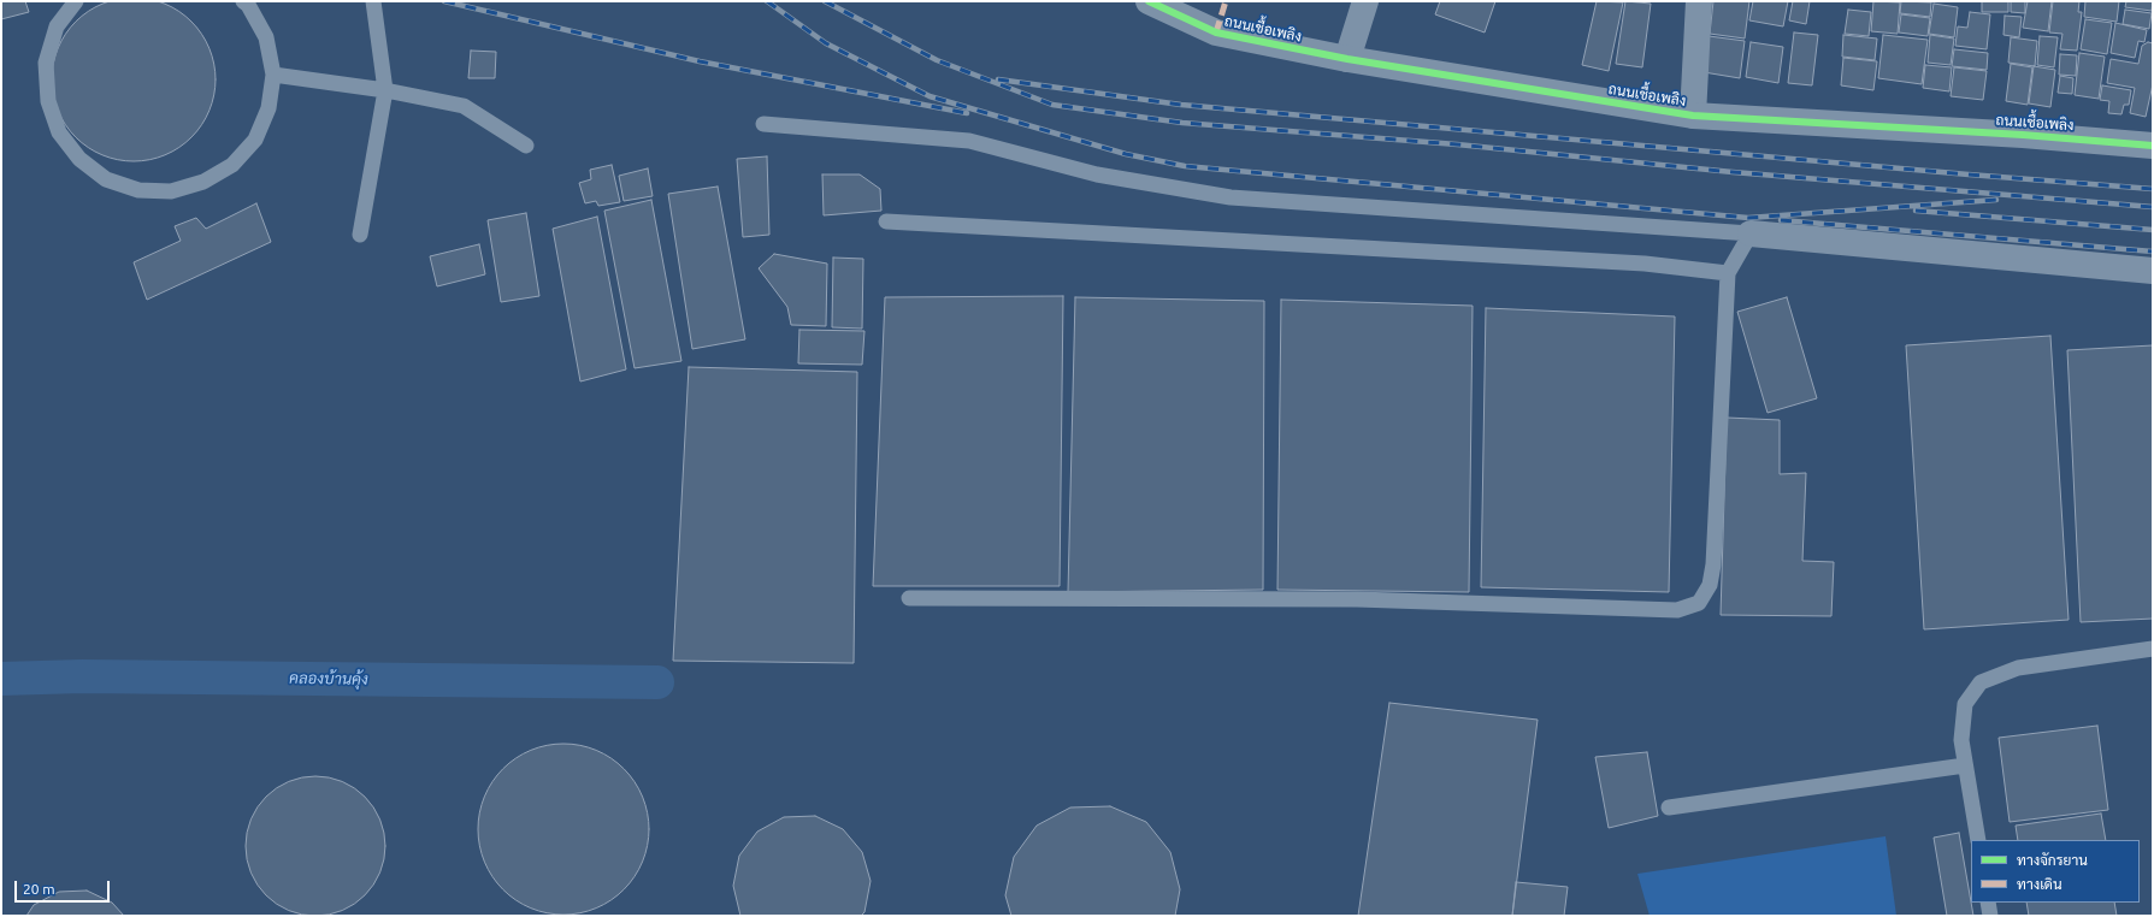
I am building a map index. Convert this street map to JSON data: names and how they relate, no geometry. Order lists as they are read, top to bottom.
{
  "streets": {
    "street": ["ถนนเชื้อเพลิง"]
  },
  "water": ["คลองบ้านคุ้ง"],
  "legend": ["ทางจักรยาน", "ทางเดิน"],
  "scale_bar": "20 m"
}
